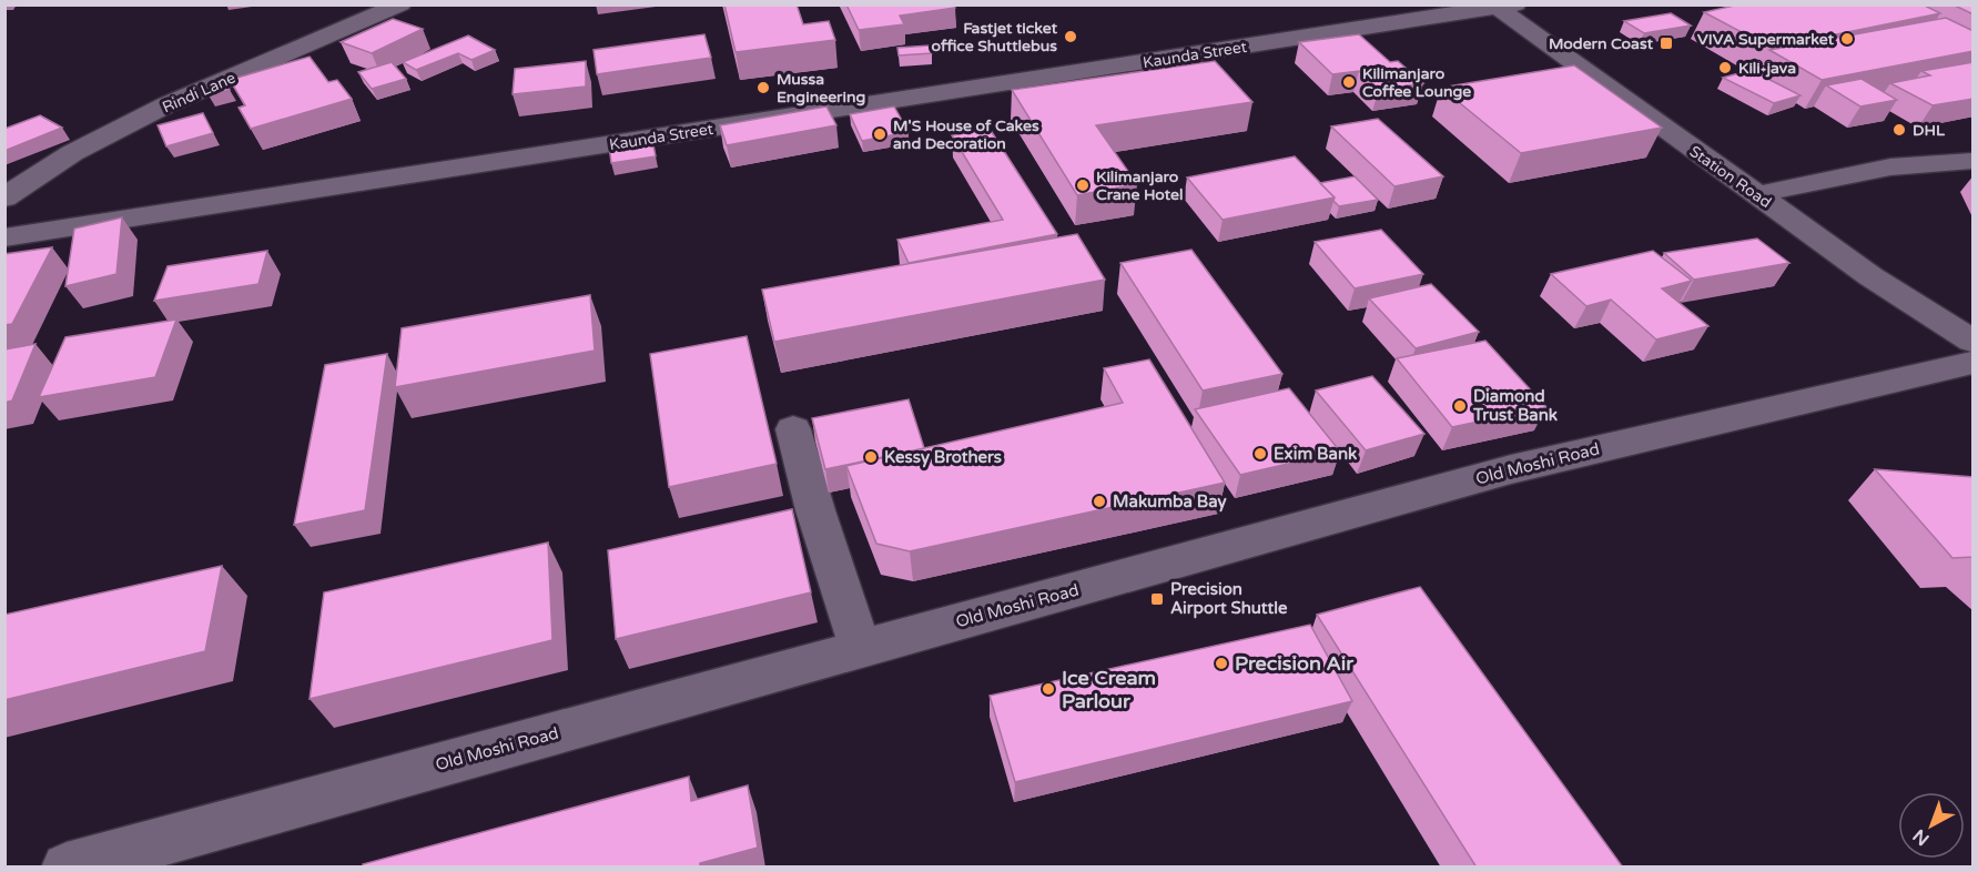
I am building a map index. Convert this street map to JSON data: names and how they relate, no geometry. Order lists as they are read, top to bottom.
{
  "streets": {
    "street": [
      "Kaunda Street",
      "Rindi Lane",
      "Station Road",
      "Old Moshi Road"
    ]
  },
  "crossings": [
    ["Kaunda Street", "Station Road"]
  ],
  "places": {
    "other": [
      "Fastjet ticket office Shuttlebus",
      "VIVA Supermarket",
      "Kili-java",
      "Kilimanjaro Coffee Lounge",
      "Mussa Engineering",
      "DHL",
      "M'S House of Cakes and Decoration",
      "Kilimanjaro Crane Hotel",
      "Diamond Trust Bank",
      "Exim Bank",
      "Kessy Brothers",
      "Makumba Bay",
      "Precision Air",
      "Ice Cream Parlour"
    ],
    "transit": ["Modern Coast", "Precision Airport Shuttle"]
  },
  "north": "bottom left"
}
